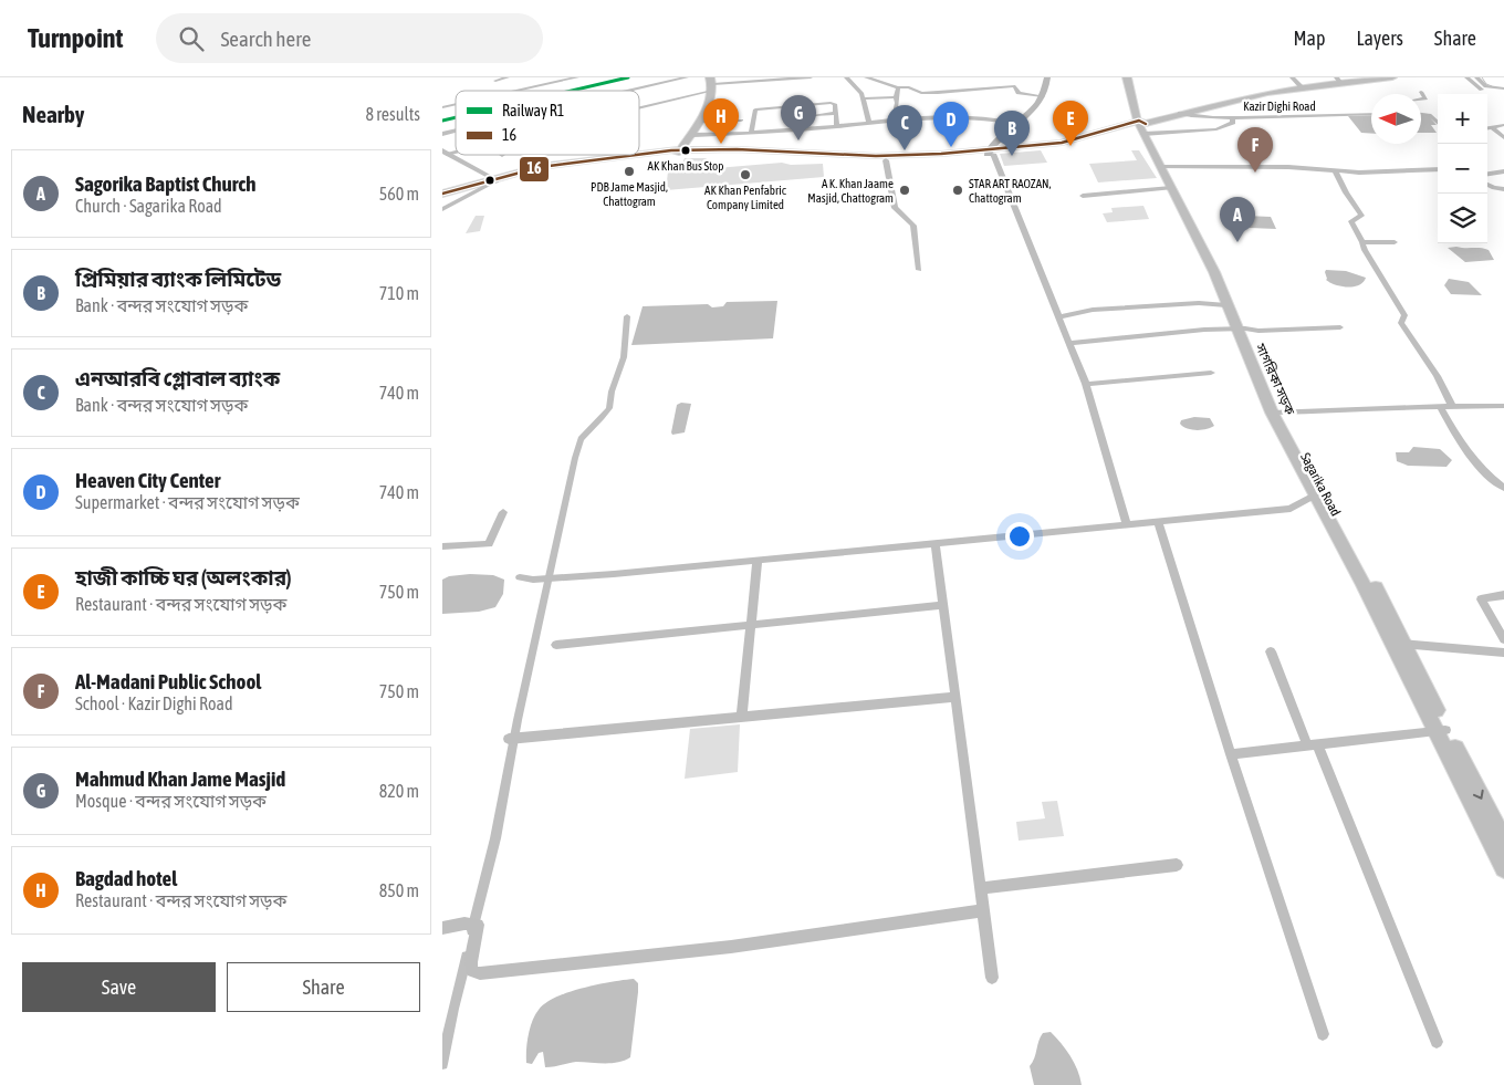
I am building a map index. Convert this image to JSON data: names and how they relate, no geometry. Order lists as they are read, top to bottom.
{
  "streets": {
    "main road": ["Sagarika Road"],
    "street": ["Kazir Dighi Road"]
  },
  "places": [
    "AK Khan Bus Stop",
    "PDB Jame Masjid, Chattogram",
    "AK Khan Penfabric Company Limited",
    "A K. Khan Jaame Masjid, Chattogram",
    "STAR ART RAOZAN, Chattogram"
  ],
  "lines": ["rail line R1", "transit line 16"],
  "legend": ["Railway R1", "16"],
  "north": "left",
  "page": {
    "header": "Turnpoint",
    "search": "Search here",
    "nav": ["Map", "Layers", "Share"],
    "heading": ["Nearby", "8 results"],
    "map_buttons": ["+", "−"],
    "pins": [
      "G",
      "H",
      "E",
      "D",
      "C",
      "B",
      "F",
      "A"
    ],
    "list": [
      {
        "mark": "A",
        "name": "Sagorika Baptist Church",
        "note": "Church · Sagarika Road",
        "value": "560 m"
      },
      {
        "mark": "B",
        "name": "প্রিমিয়ার ব্যাংক লিমিটেড",
        "note": "Bank · বন্দর সংযোগ সড়ক",
        "value": "710 m"
      },
      {
        "mark": "C",
        "name": "এনআরবি গ্লোবাল ব্যাংক",
        "note": "Bank · বন্দর সংযোগ সড়ক",
        "value": "740 m"
      },
      {
        "mark": "D",
        "name": "Heaven City Center",
        "note": "Supermarket · বন্দর সংযোগ সড়ক",
        "value": "740 m"
      },
      {
        "mark": "E",
        "name": "হাজী কাচ্চি ঘর (অলংকার)",
        "note": "Restaurant · বন্দর সংযোগ সড়ক",
        "value": "750 m"
      },
      {
        "mark": "F",
        "name": "Al-Madani Public School",
        "note": "School · Kazir Dighi Road",
        "value": "750 m"
      },
      {
        "mark": "G",
        "name": "Mahmud Khan Jame Masjid",
        "note": "Mosque · বন্দর সংযোগ সড়ক",
        "value": "820 m"
      },
      {
        "mark": "H",
        "name": "Bagdad hotel",
        "note": "Restaurant · বন্দর সংযোগ সড়ক",
        "value": "850 m"
      }
    ],
    "buttons": ["Save", "Share"]
  }
}
